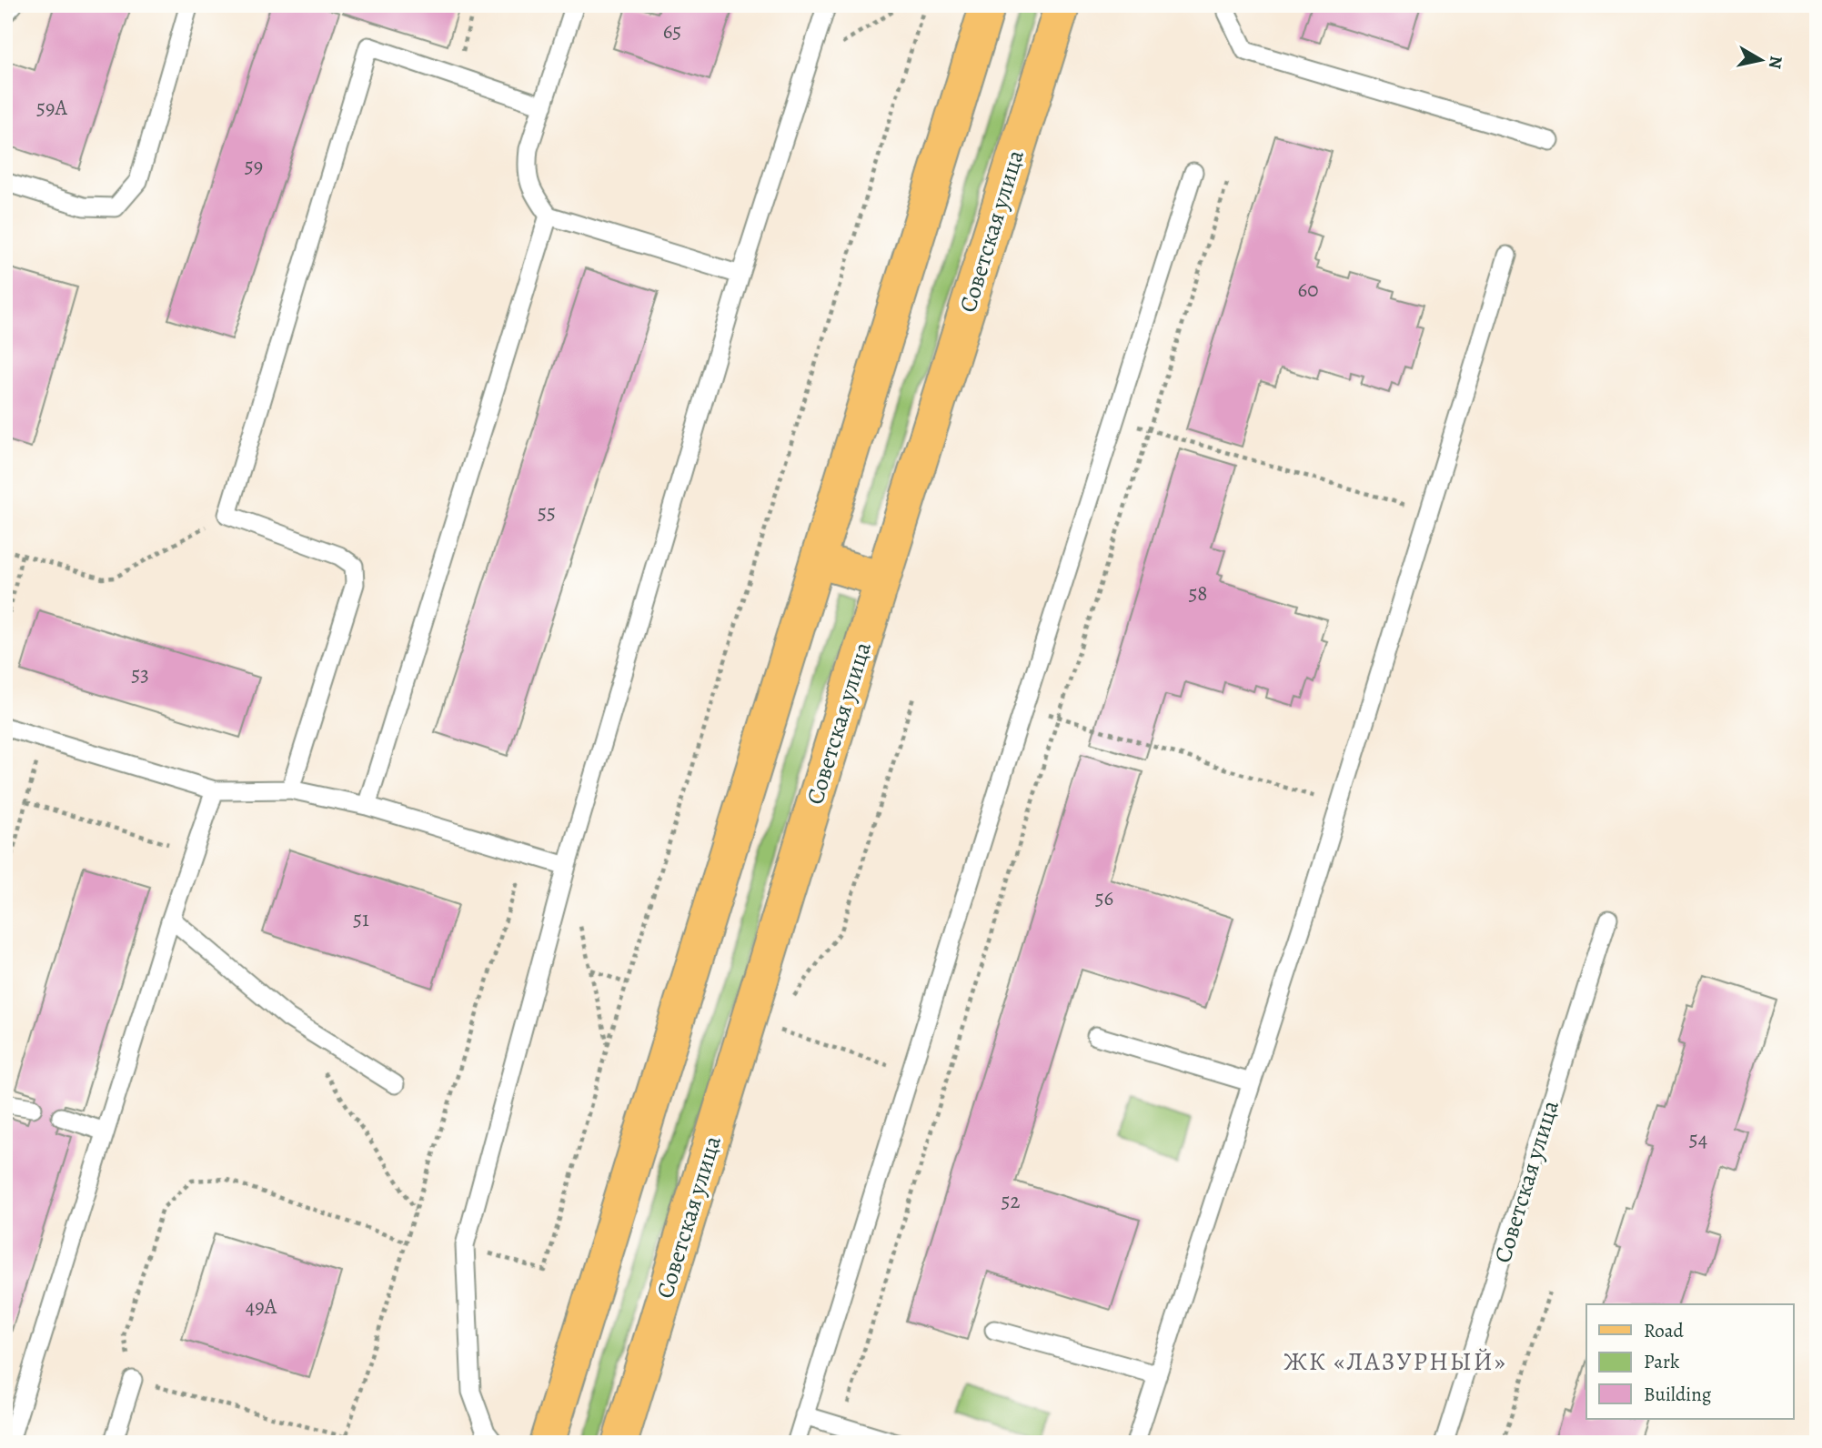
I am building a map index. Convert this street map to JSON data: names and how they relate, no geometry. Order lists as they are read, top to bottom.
{
  "streets": {
    "main road": ["Советская улица"]
  },
  "districts": ["ЖК «ЛАЗУРНЫЙ»"],
  "house_numbers": [
    "65",
    "59А",
    "59",
    "60",
    "55",
    "58",
    "53",
    "56",
    "51",
    "54",
    "52",
    "49А"
  ],
  "legend": ["Road", "Park", "Building"],
  "north": "right"
}
